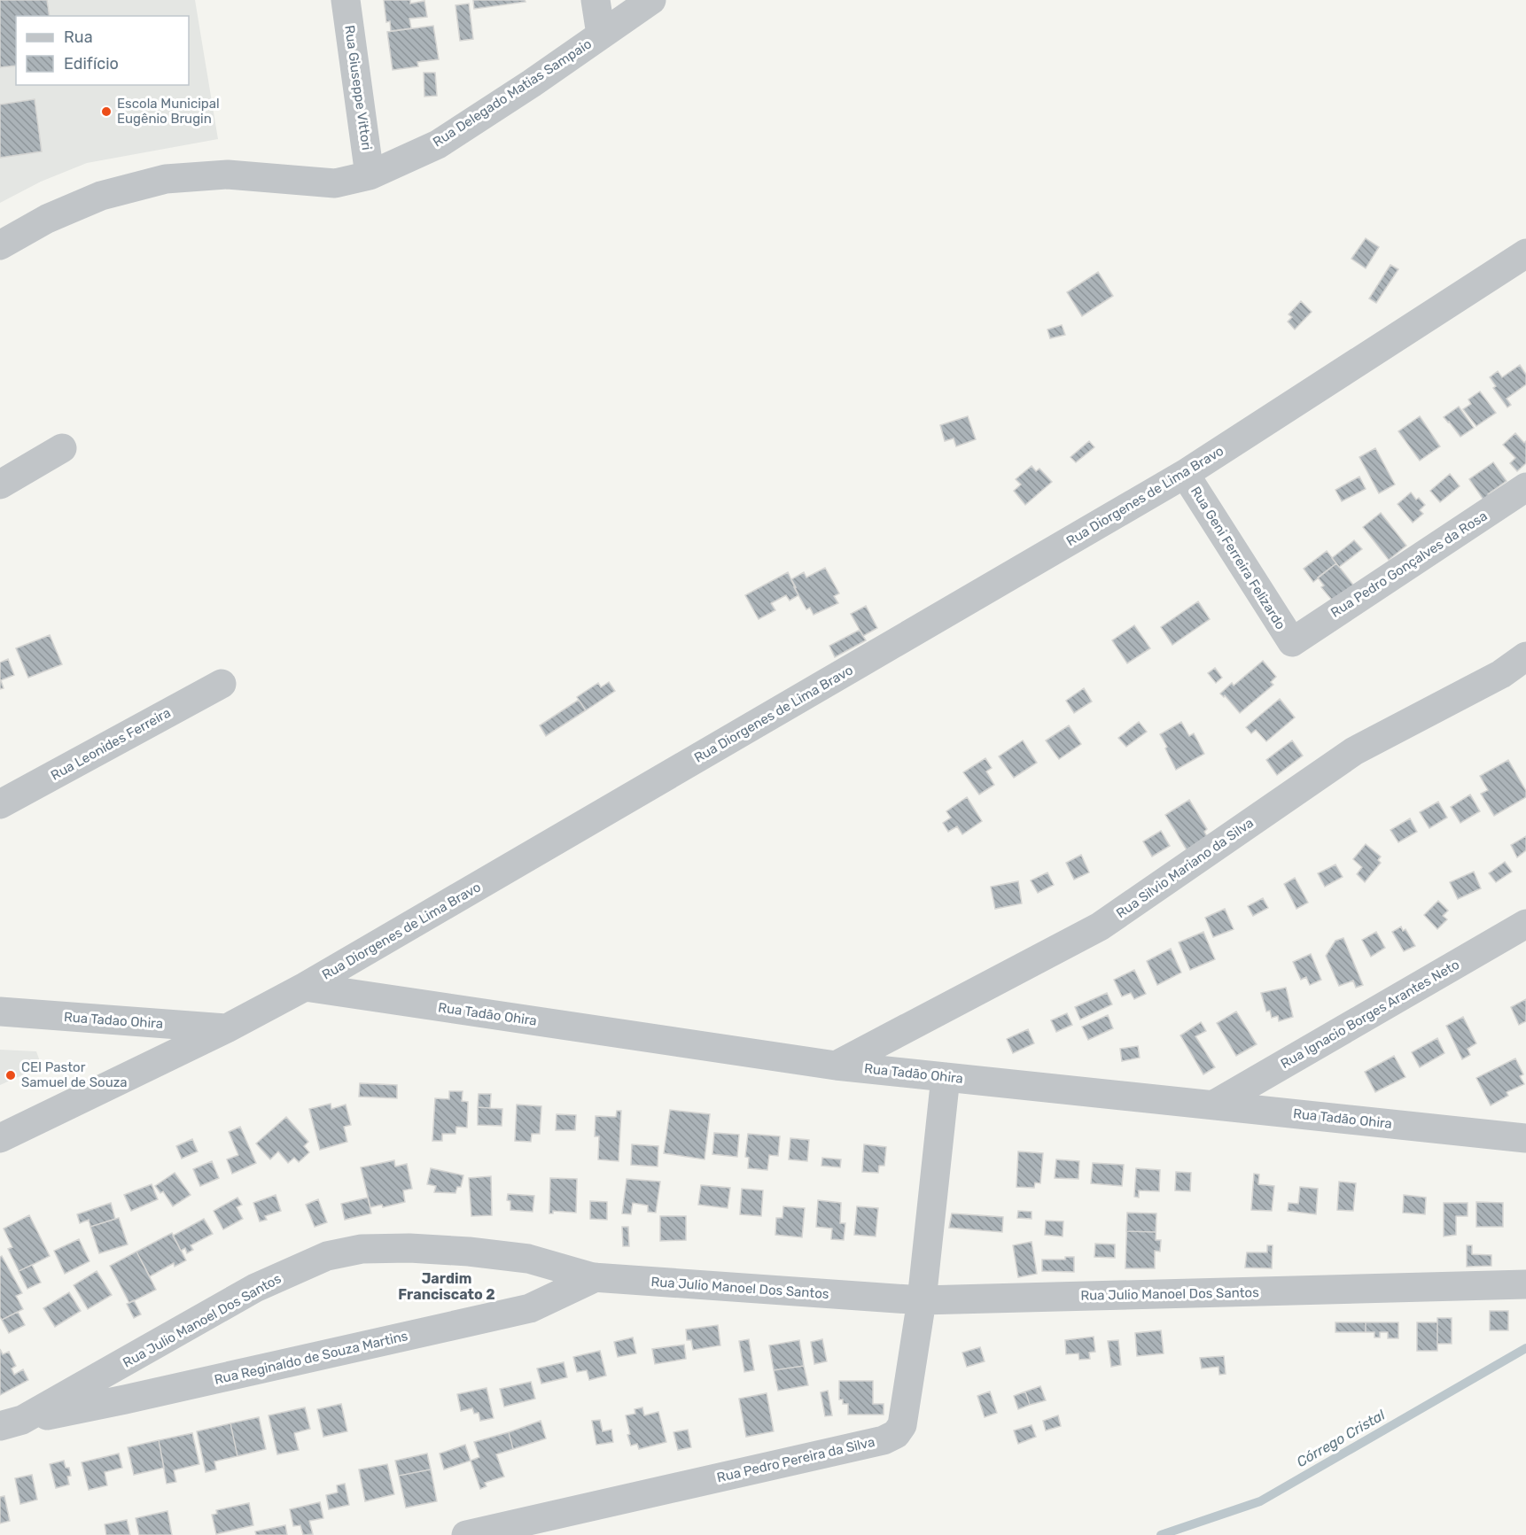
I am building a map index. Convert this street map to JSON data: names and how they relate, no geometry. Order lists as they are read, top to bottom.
{
  "streets": {
    "street": [
      "Rua Giuseppe Vittori",
      "Rua Delegado Matias Sampaio",
      "Rua Diorgenes de Lima Bravo",
      "Rua Geni Ferreira Felizardo",
      "Rua Pedro Gonçalves da Rosa",
      "Rua Leonides Ferreira",
      "Rua Silvio Mariano da Silva",
      "Rua Tadão Ohira",
      "Rua Ignacio Borges Arantes Neto",
      "Rua Tadao Ohira",
      "Rua Julio Manoel Dos Santos",
      "Rua Reginaldo de Souza Martins",
      "Rua Pedro Pereira da Silva"
    ]
  },
  "crossings": [
    ["Rua Giuseppe Vittori", "Rua Delegado Matias Sampaio"],
    ["Rua Diorgenes de Lima Bravo", "Rua Geni Ferreira Felizardo"],
    ["Rua Diorgenes de Lima Bravo", "Rua Tadão Ohira"],
    ["Rua Diorgenes de Lima Bravo", "Rua Tadao Ohira"],
    ["Rua Geni Ferreira Felizardo", "Rua Pedro Gonçalves da Rosa"],
    ["Rua Silvio Mariano da Silva", "Rua Tadão Ohira"],
    ["Rua Tadão Ohira", "Rua Ignacio Borges Arantes Neto"],
    ["Rua Tadão Ohira", "Rua Pedro Pereira da Silva"],
    ["Rua Julio Manoel Dos Santos", "Rua Reginaldo de Souza Martins"],
    ["Rua Julio Manoel Dos Santos", "Rua Pedro Pereira da Silva"]
  ],
  "districts": ["Jardim Franciscato 2"],
  "water": ["Córrego Cristal"],
  "places": ["Escola Municipal Eugênio Brugin", "CEI Pastor Samuel de Souza"],
  "legend": ["Rua", "Edifício"]
}
